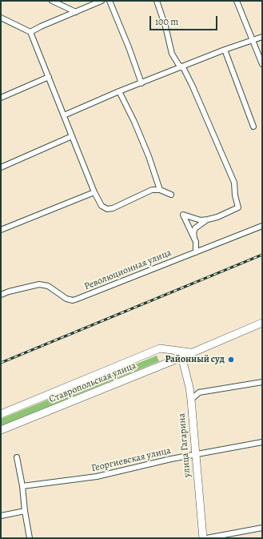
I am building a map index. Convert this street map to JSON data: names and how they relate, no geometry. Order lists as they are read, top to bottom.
{
  "streets": {
    "main road": ["Ставропольская улица", "улица Гагарина"],
    "street": ["Революционная улица", "Георгиевская улица"]
  },
  "crossings": [
    ["Ставропольская улица", "улица Гагарина"],
    ["улица Гагарина", "Георгиевская улица"]
  ],
  "places": ["Районный суд"],
  "scale_bar": "100 m"
}
